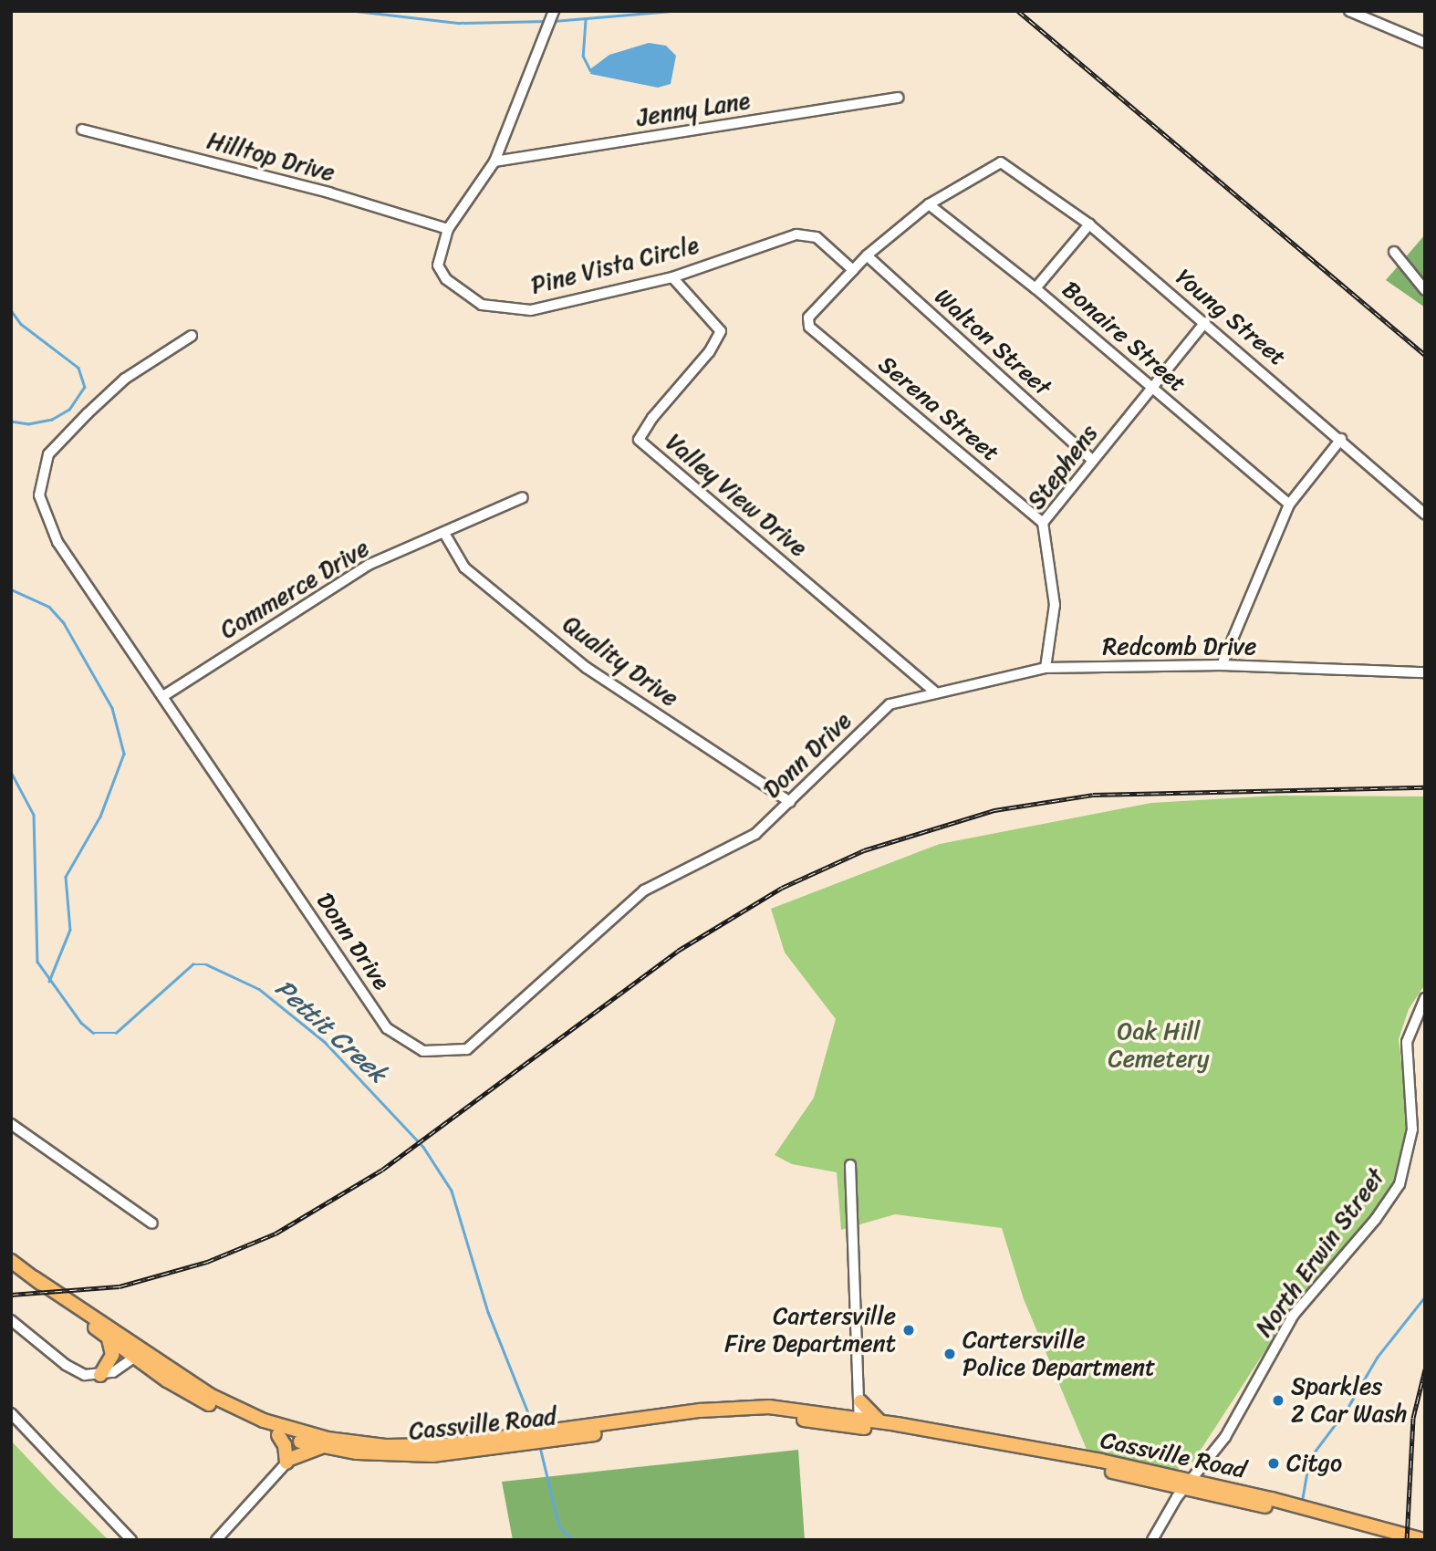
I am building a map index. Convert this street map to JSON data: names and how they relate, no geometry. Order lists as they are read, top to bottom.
{
  "streets": {
    "main road": ["Cassville Road"],
    "street": [
      "Jenny Lane",
      "Hilltop Drive",
      "Pine Vista Circle",
      "Young Street",
      "Bonaire Street",
      "Walton Street",
      "Serena Street",
      "Stephens",
      "Valley View Drive",
      "Commerce Drive",
      "Redcomb Drive",
      "Quality Drive",
      "Donn Drive",
      "North Erwin Street"
    ]
  },
  "crossings": [
    ["Jenny Lane", "Pine Vista Circle"],
    ["Hilltop Drive", "Pine Vista Circle"],
    ["Pine Vista Circle", "Serena Street"],
    ["Pine Vista Circle", "Valley View Drive"],
    ["Young Street", "Bonaire Street"],
    ["Young Street", "Stephens"],
    ["Bonaire Street", "Stephens"],
    ["Walton Street", "Stephens"],
    ["Serena Street", "Stephens"],
    ["Stephens", "Redcomb Drive"],
    ["Valley View Drive", "Redcomb Drive"],
    ["Valley View Drive", "Donn Drive"],
    ["Commerce Drive", "Quality Drive"],
    ["Commerce Drive", "Donn Drive"],
    ["Redcomb Drive", "Donn Drive"],
    ["Quality Drive", "Donn Drive"],
    ["North Erwin Street", "Cassville Road"]
  ],
  "water": ["Pettit Creek"],
  "parks": ["Oak Hill Cemetery"],
  "places": [
    "Cartersville Fire Department",
    "Cartersville Police Department",
    "Sparkles 2 Car Wash",
    "Citgo"
  ]
}
